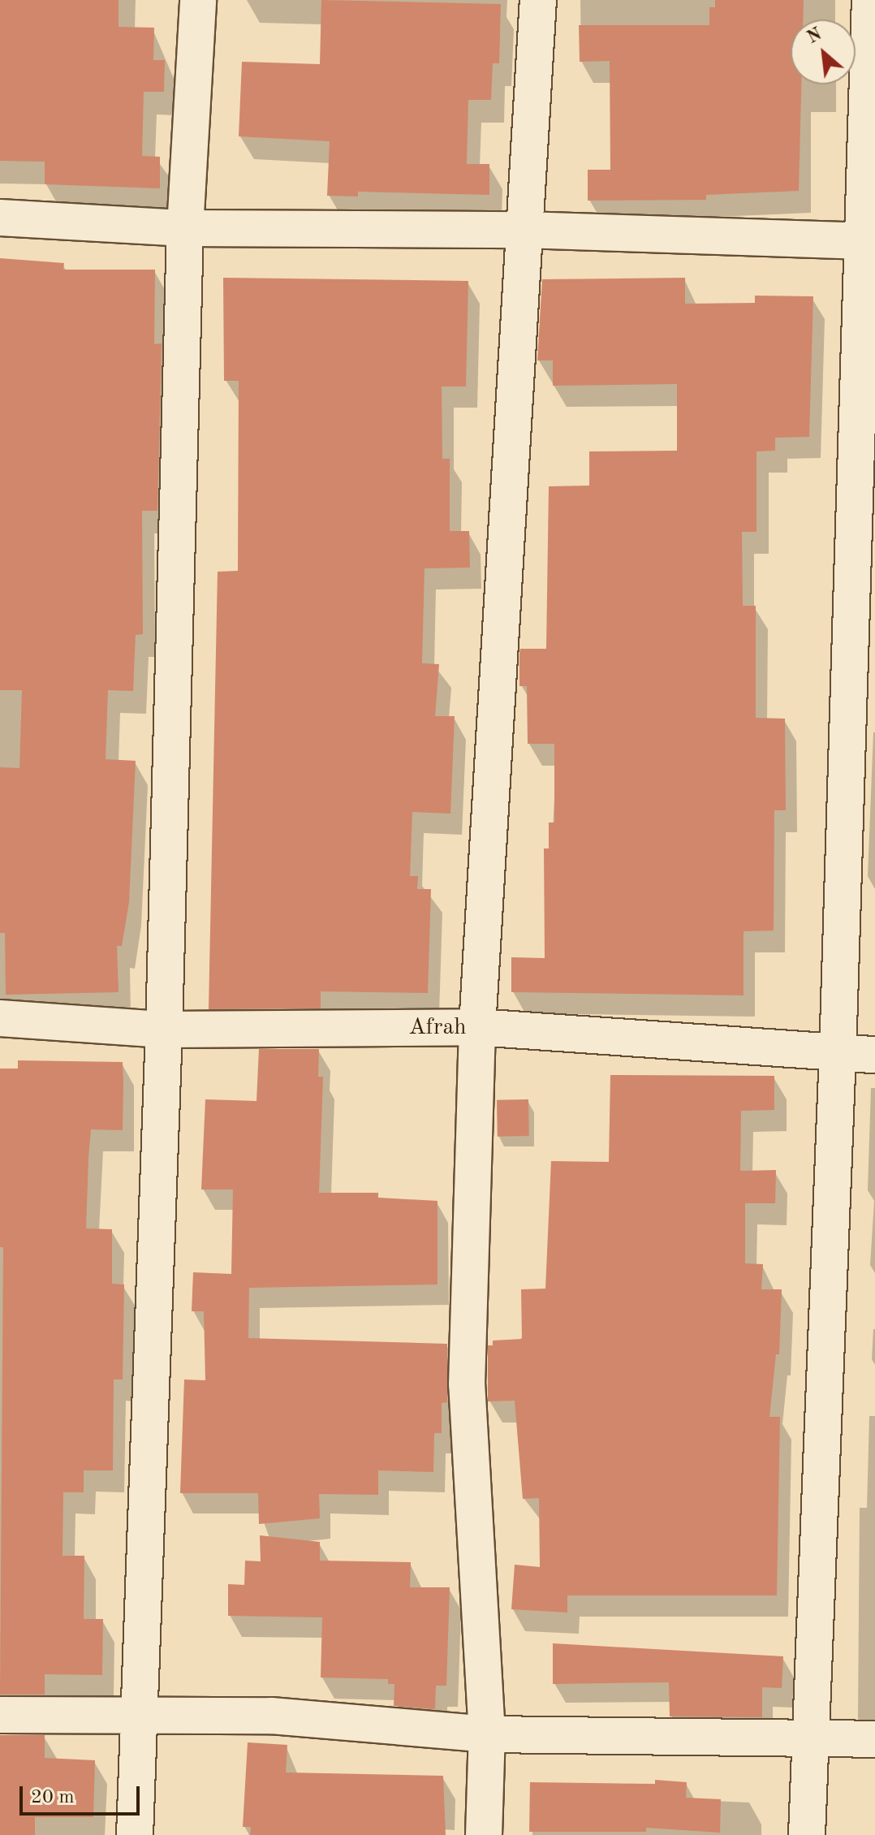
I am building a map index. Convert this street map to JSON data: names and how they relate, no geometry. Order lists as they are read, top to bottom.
{
  "streets": {
    "street": ["Afrah"]
  },
  "scale_bar": "20 m",
  "north": "top left"
}
